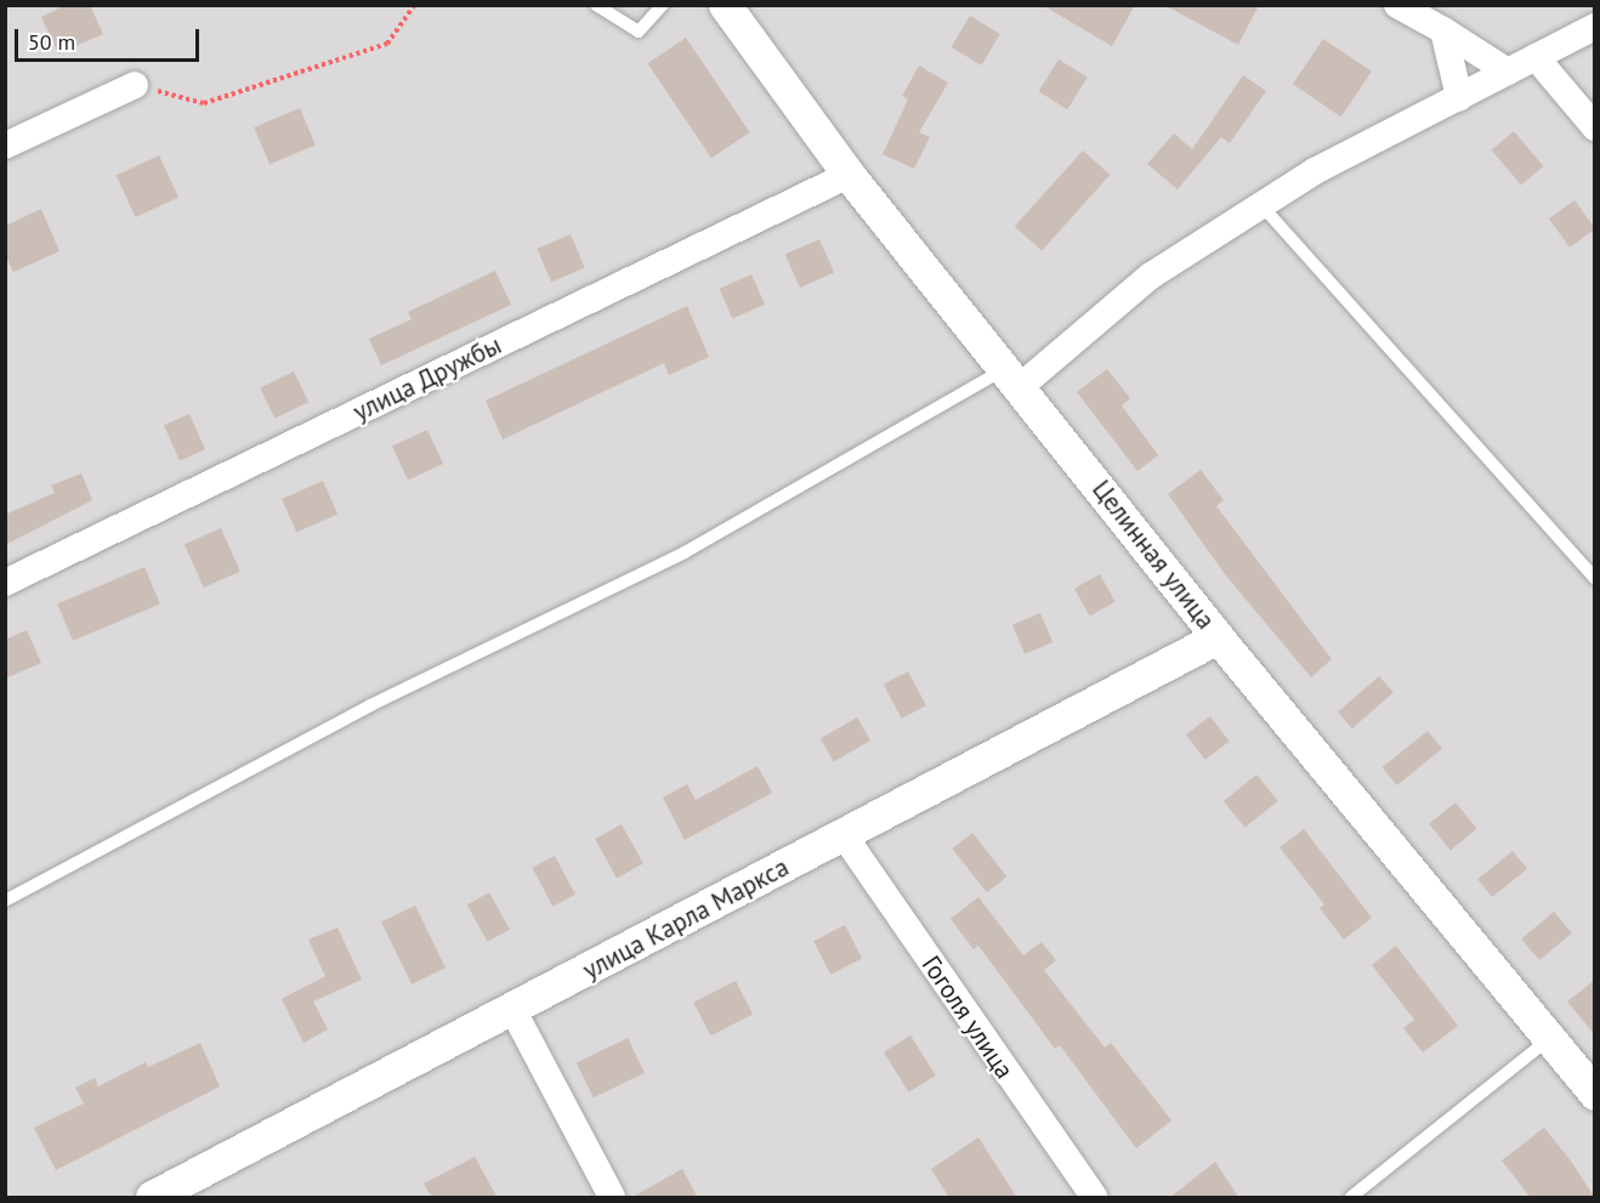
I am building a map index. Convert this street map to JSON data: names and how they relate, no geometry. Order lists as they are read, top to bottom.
{
  "streets": {
    "street": [
      "улица Дружбы",
      "Целинная улица",
      "улица Карла Маркса",
      "Гоголя улица"
    ]
  },
  "crossings": [
    ["улица Дружбы", "Целинная улица"],
    ["Целинная улица", "улица Карла Маркса"],
    ["улица Карла Маркса", "Гоголя улица"]
  ],
  "scale_bar": "50 m"
}
